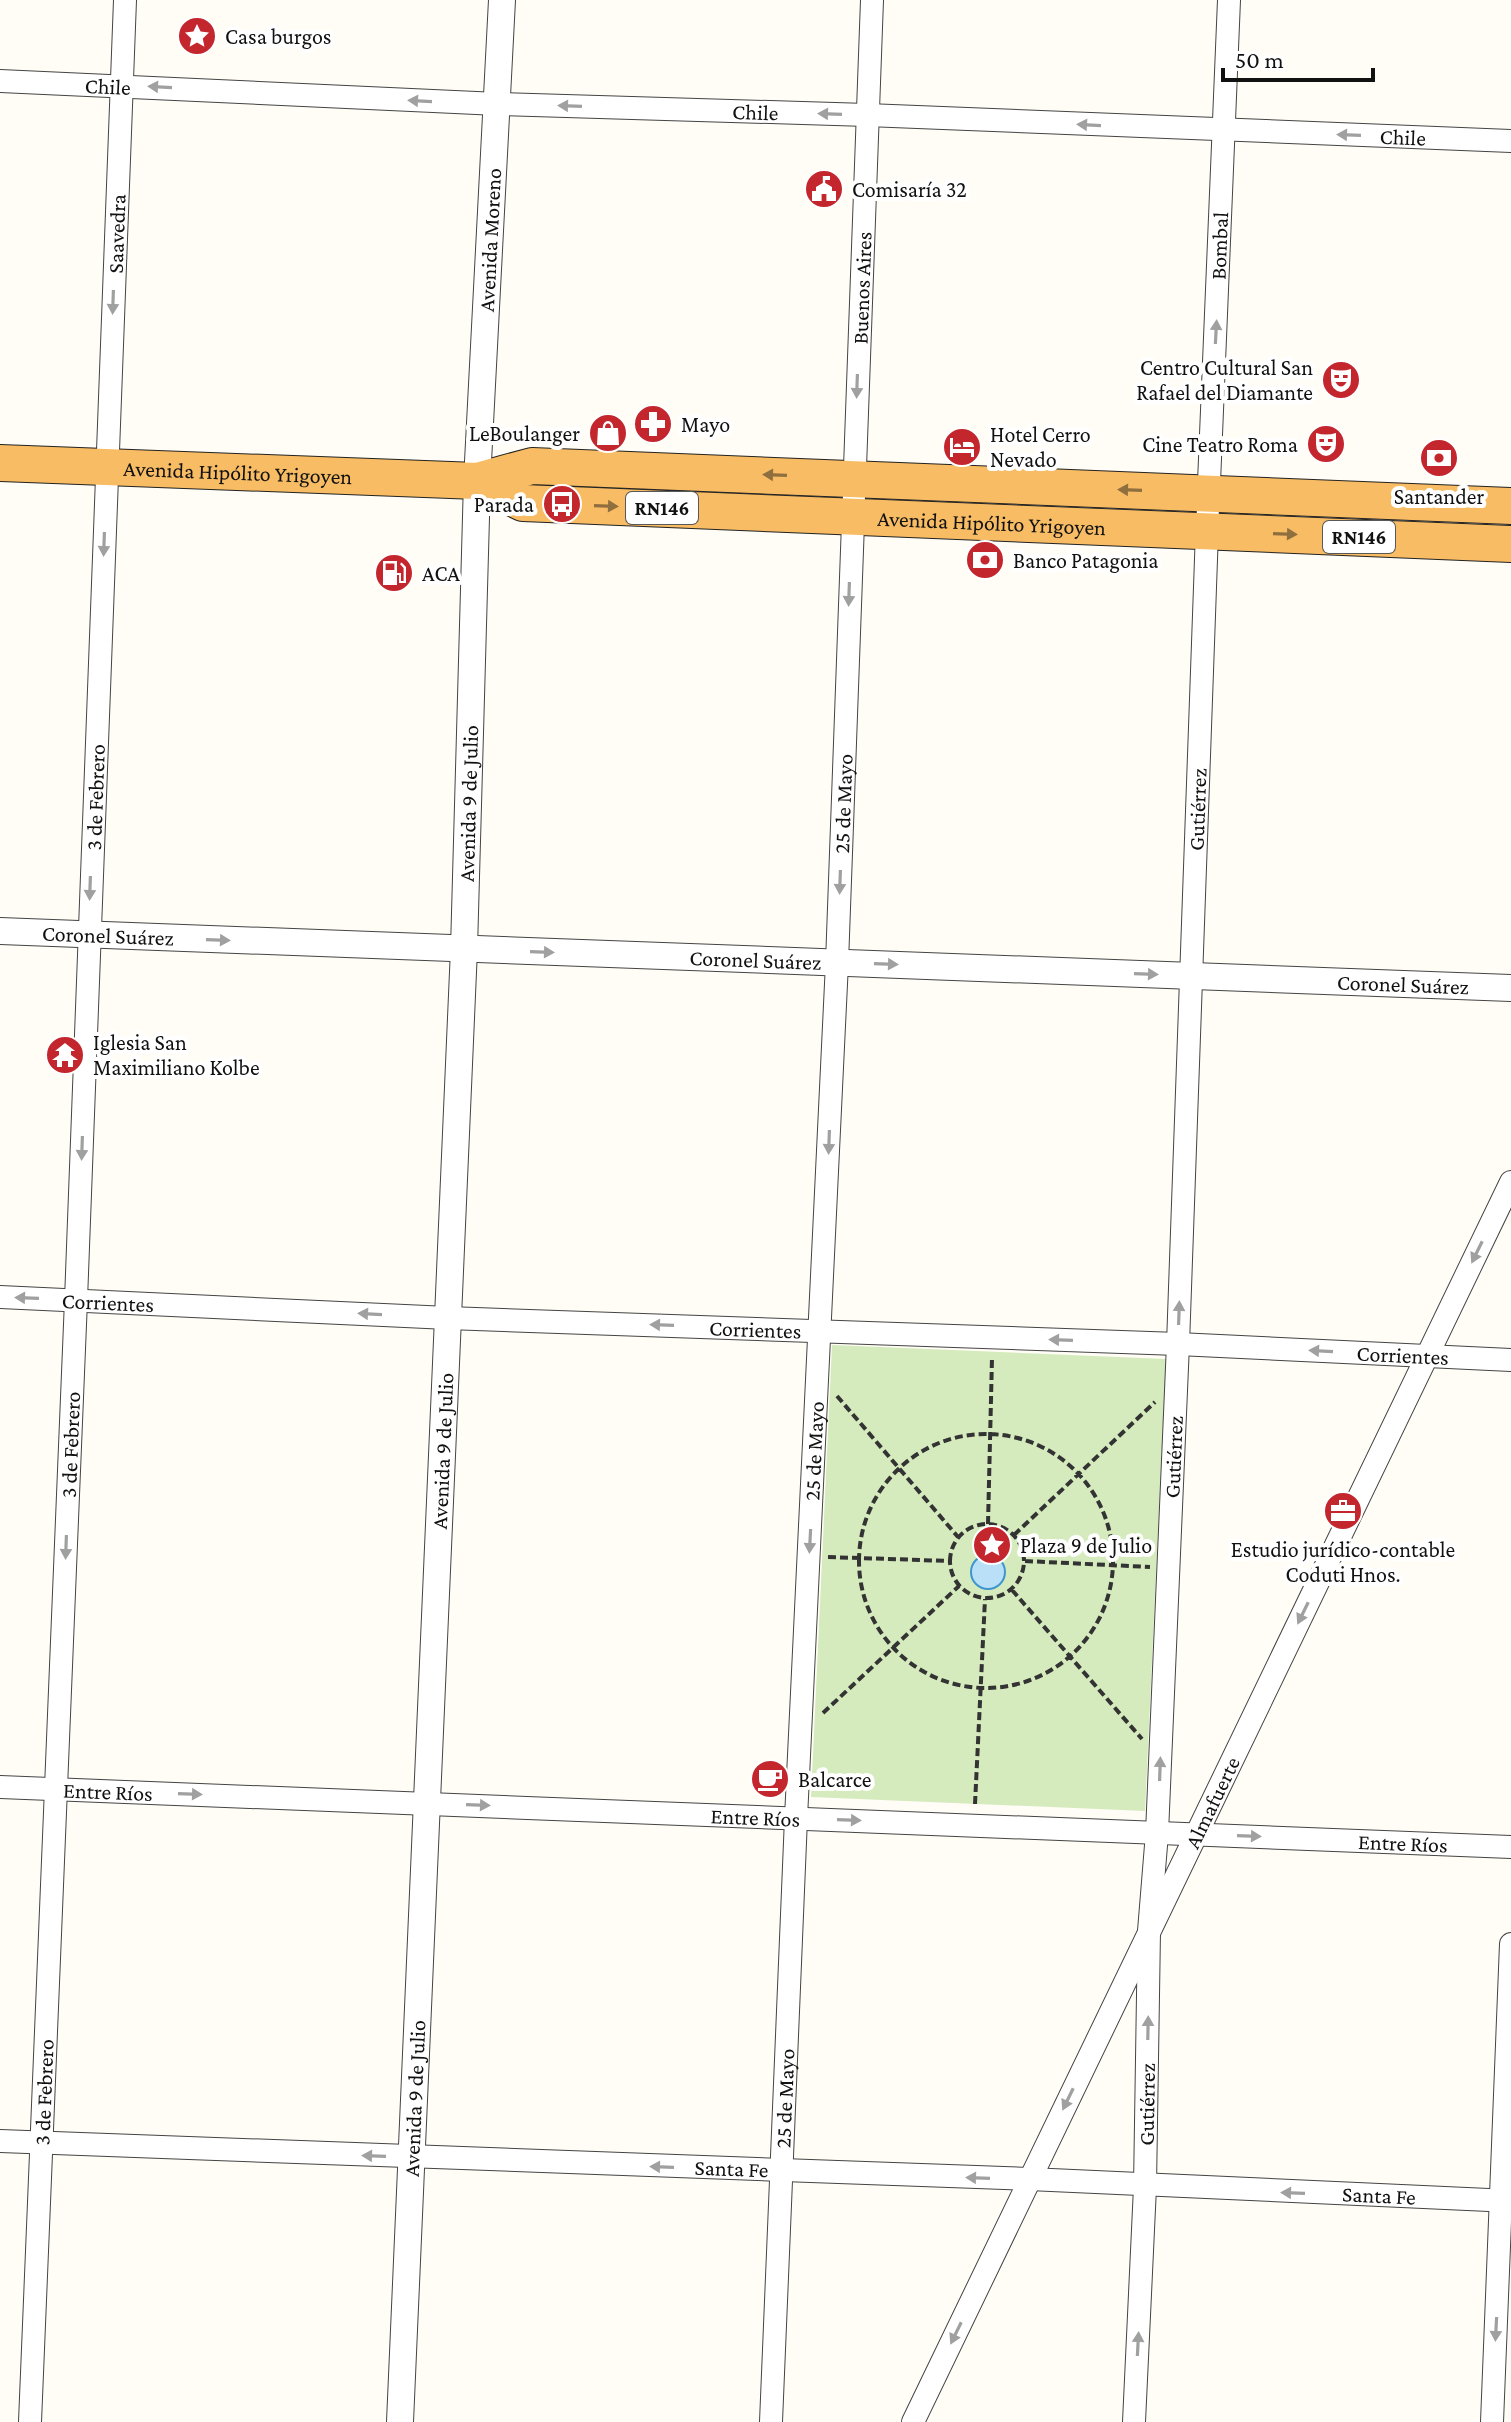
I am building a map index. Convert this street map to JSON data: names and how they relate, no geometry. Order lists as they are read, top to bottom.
{
  "streets": {
    "highway": ["Avenida Hipólito Yrigoyen", "RN146"],
    "street": [
      "Chile",
      "Saavedra",
      "Avenida Moreno",
      "Bombal",
      "Buenos Aires",
      "3 de Febrero",
      "25 de Mayo",
      "Avenida 9 de Julio",
      "Gutiérrez",
      "Coronel Suárez",
      "Corrientes",
      "Entre Ríos",
      "Almafuerte",
      "Santa Fe"
    ]
  },
  "crossings": [
    ["Chile", "Saavedra"],
    ["Chile", "Avenida Moreno"],
    ["Chile", "Bombal"],
    ["Chile", "Buenos Aires"],
    ["Saavedra", "Avenida Hipólito Yrigoyen"],
    ["Saavedra", "3 de Febrero"],
    ["Avenida Moreno", "Avenida Hipólito Yrigoyen"],
    ["Avenida Moreno", "Avenida 9 de Julio"],
    ["Bombal", "Avenida Hipólito Yrigoyen"],
    ["Bombal", "Gutiérrez"],
    ["Buenos Aires", "Avenida Hipólito Yrigoyen"],
    ["Buenos Aires", "25 de Mayo"],
    ["Avenida Hipólito Yrigoyen", "3 de Febrero"],
    ["Avenida Hipólito Yrigoyen", "25 de Mayo"],
    ["Avenida Hipólito Yrigoyen", "Avenida 9 de Julio"],
    ["Avenida Hipólito Yrigoyen", "Gutiérrez"],
    ["3 de Febrero", "Coronel Suárez"],
    ["3 de Febrero", "Corrientes"],
    ["3 de Febrero", "Entre Ríos"],
    ["3 de Febrero", "Santa Fe"],
    ["25 de Mayo", "Coronel Suárez"],
    ["25 de Mayo", "Corrientes"],
    ["25 de Mayo", "Entre Ríos"],
    ["25 de Mayo", "Santa Fe"],
    ["Avenida 9 de Julio", "Coronel Suárez"],
    ["Avenida 9 de Julio", "Corrientes"],
    ["Avenida 9 de Julio", "Entre Ríos"],
    ["Avenida 9 de Julio", "Santa Fe"],
    ["Gutiérrez", "Coronel Suárez"],
    ["Gutiérrez", "Corrientes"],
    ["Gutiérrez", "Entre Ríos"],
    ["Gutiérrez", "Almafuerte"],
    ["Gutiérrez", "Santa Fe"],
    ["Corrientes", "Almafuerte"],
    ["Entre Ríos", "Almafuerte"],
    ["Almafuerte", "Santa Fe"]
  ],
  "one_way": [
    "Chile",
    "Saavedra",
    "Bombal",
    "Buenos Aires",
    "3 de Febrero",
    "25 de Mayo",
    "Gutiérrez",
    "Coronel Suárez",
    "Corrientes",
    "Entre Ríos",
    "Almafuerte",
    "Santa Fe"
  ],
  "places": {
    "place": ["Casa burgos", "Plaza 9 de Julio"],
    "public building": ["Comisaría 32"],
    "theatre": ["Centro Cultural San Rafael del Diamante", "Cine Teatro Roma"],
    "pharmacy": ["Mayo"],
    "shop": ["LeBoulanger"],
    "hotel": ["Hotel Cerro Nevado"],
    "bank": ["Santander", "Banco Patagonia"],
    "bus stop": ["Parada"],
    "fuel station": ["ACA"],
    "temple": ["Iglesia San Maximiliano Kolbe"],
    "office": ["Estudio jurídico-contable Coduti Hnos."],
    "cafe": ["Balcarce"]
  },
  "scale_bar": "50 m"
}
